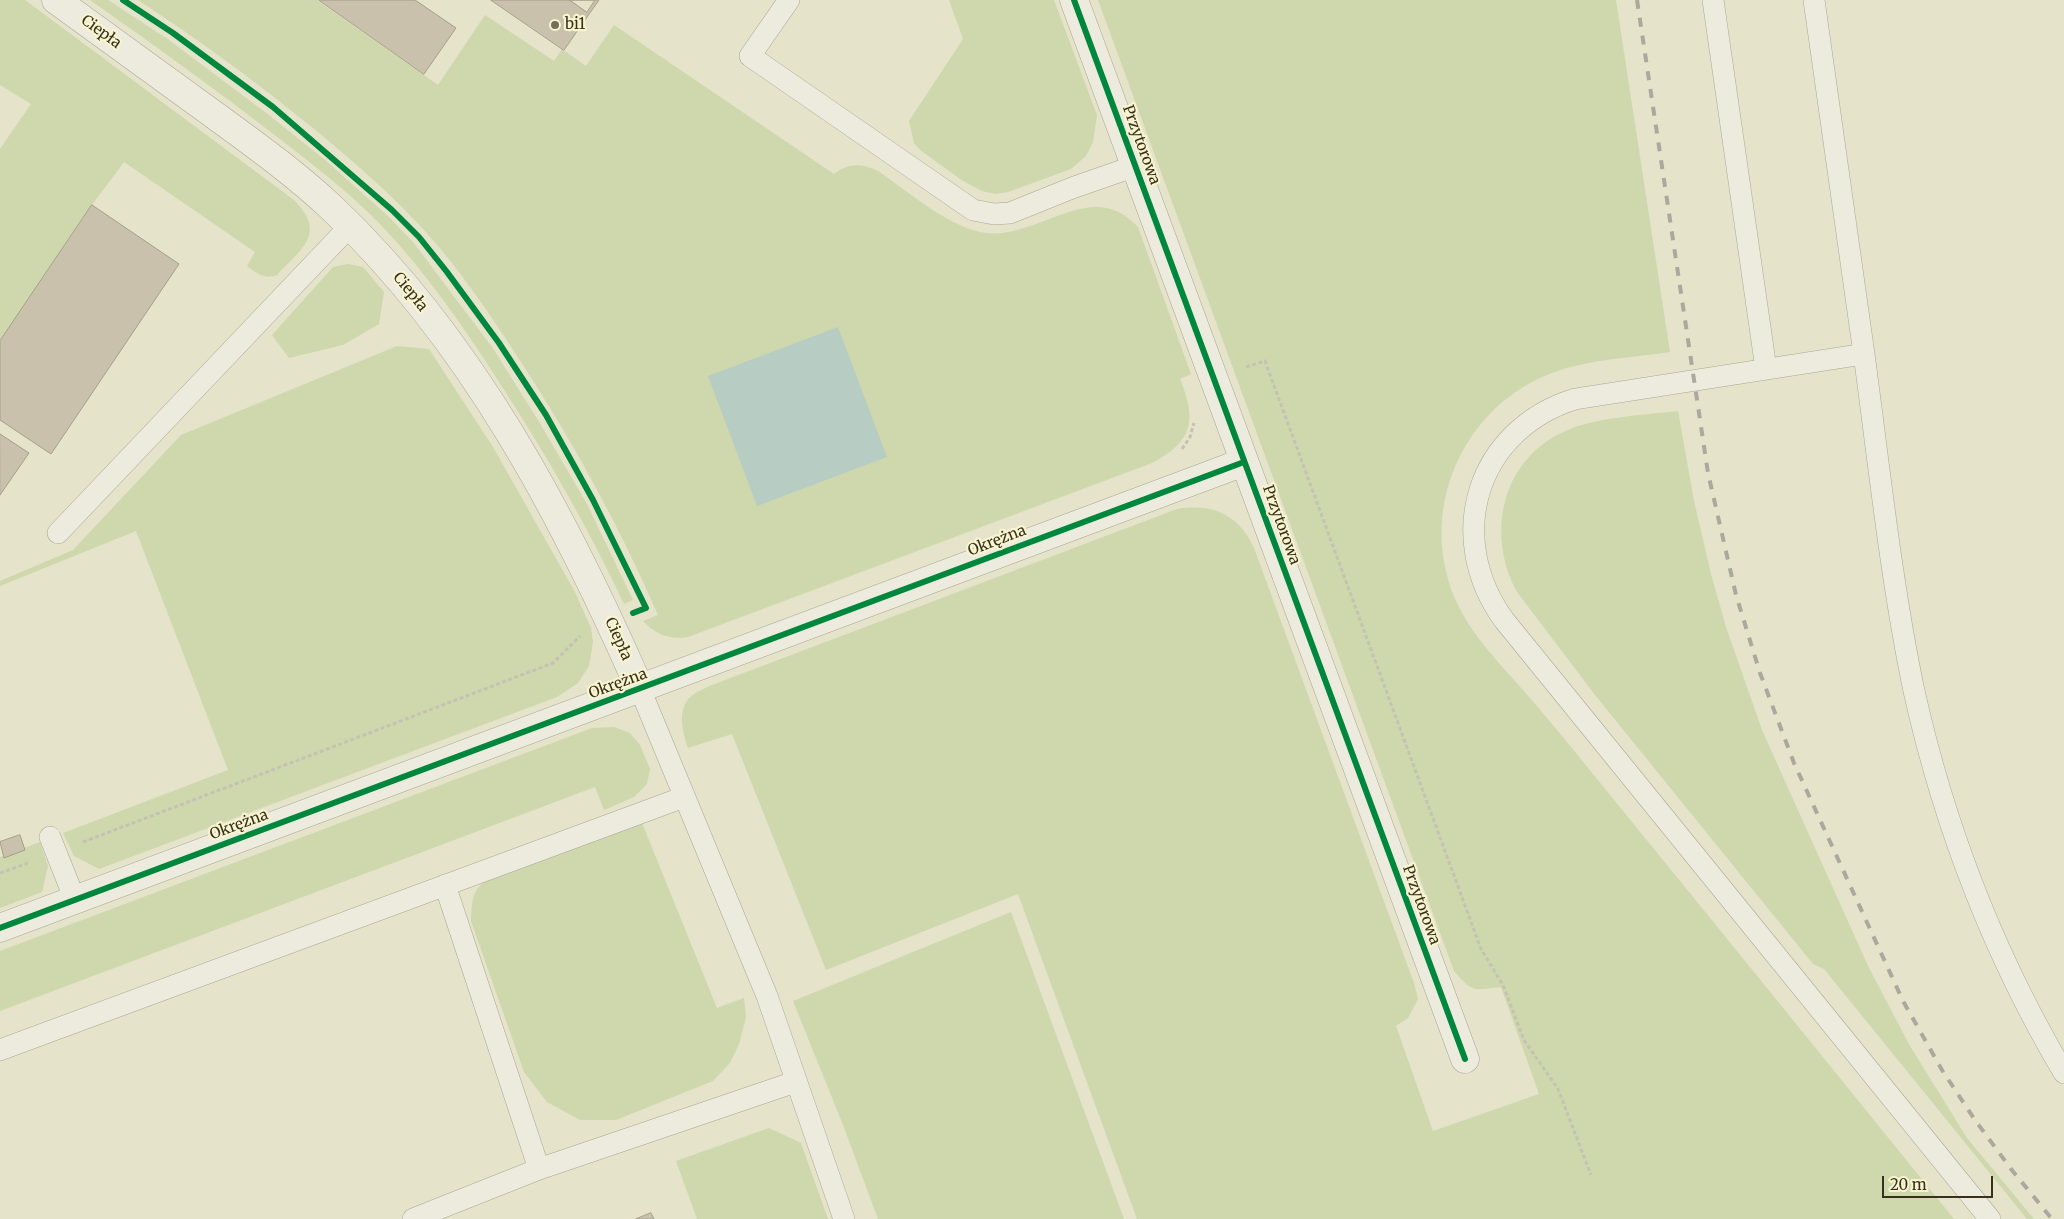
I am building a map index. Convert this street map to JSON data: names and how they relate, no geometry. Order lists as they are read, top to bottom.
{
  "streets": {
    "street": ["Ciepła", "Przytorowa", "Okrężna"]
  },
  "crossings": [
    ["Ciepła", "Okrężna"],
    ["Przytorowa", "Okrężna"]
  ],
  "places": ["bi1"],
  "scale_bar": "20 m"
}
